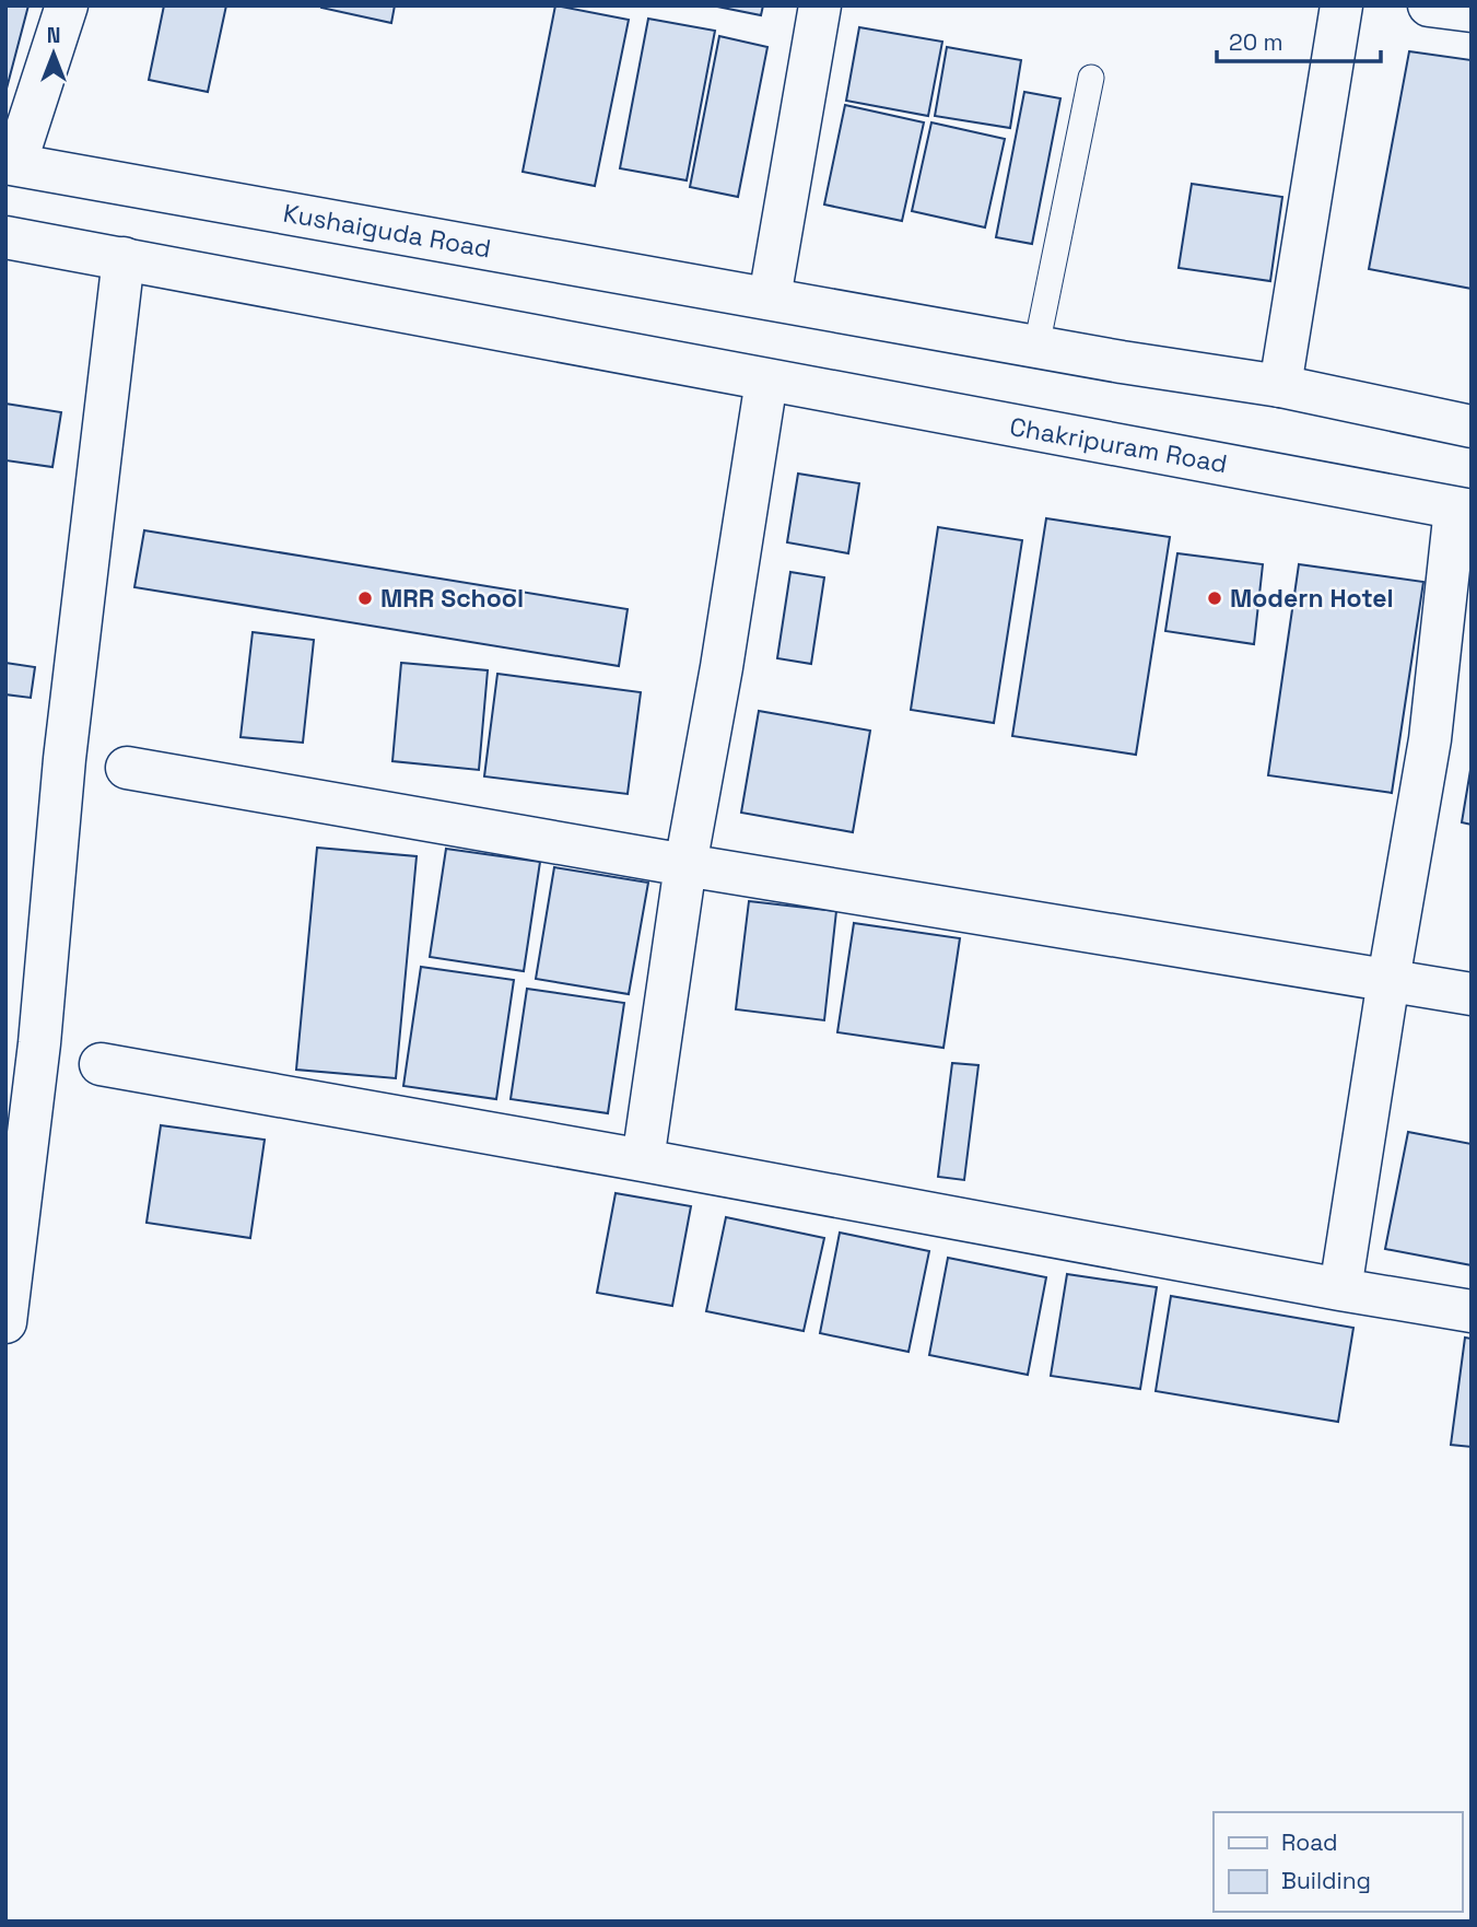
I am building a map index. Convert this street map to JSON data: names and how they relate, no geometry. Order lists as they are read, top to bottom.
{
  "streets": {
    "street": ["Kushaiguda Road", "Chakripuram Road"]
  },
  "places": ["MRR School", "Modern Hotel"],
  "legend": ["Road", "Building"],
  "scale_bar": "20 m",
  "north": "top"
}
